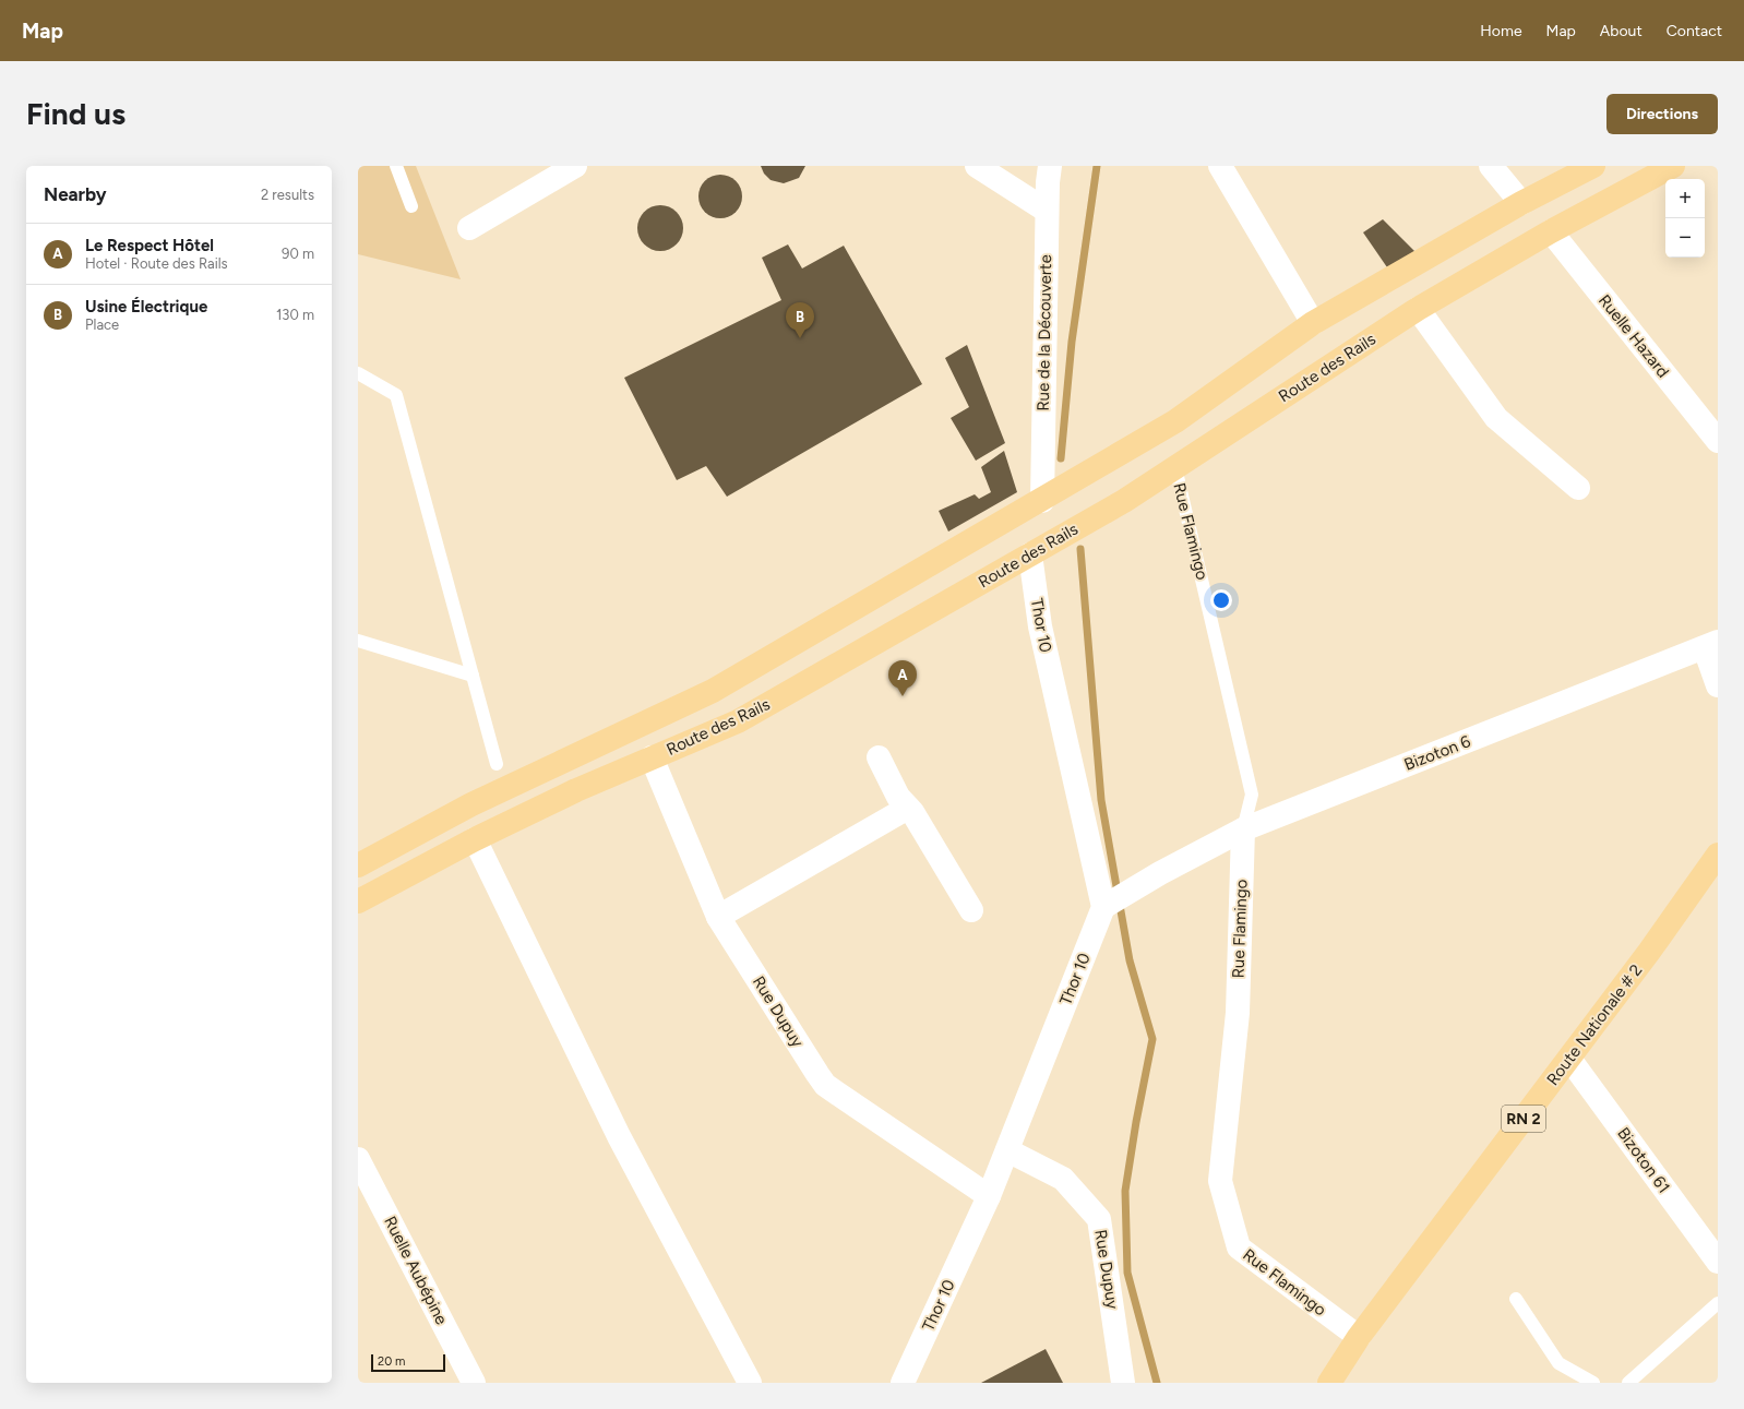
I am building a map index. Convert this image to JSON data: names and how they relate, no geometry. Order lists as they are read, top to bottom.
{
  "streets": {
    "main road": ["Route des Rails", "Route Nationale # 2", "RN 2"],
    "street": [
      "Rue de la Découverte",
      "Ruelle Hazard",
      "Rue Flamingo",
      "Thor 10",
      "Bizoton 6",
      "Rue Dupuy",
      "Bizoton 61",
      "Ruelle Aubépine"
    ]
  },
  "crossings": [
    ["Ruelle Hazard", "Route des Rails"],
    ["Route des Rails", "Rue Flamingo"],
    ["Route des Rails", "Thor 10"],
    ["Route des Rails", "Rue Dupuy"],
    ["Rue Flamingo", "Bizoton 6"],
    ["Rue Flamingo", "Route Nationale # 2"],
    ["Thor 10", "Bizoton 6"],
    ["Thor 10", "Rue Dupuy"],
    ["Route Nationale # 2", "Bizoton 61"]
  ],
  "scale_bar": "20 m",
  "page": {
    "header": "Map",
    "nav": [
      "Home",
      "Map",
      "About",
      "Contact"
    ],
    "buttons": "Directions",
    "title": "Find us",
    "heading": ["Nearby", "2 results"],
    "map_buttons": ["+", "−"],
    "list": [
      {
        "mark": "A",
        "name": "Le Respect Hôtel",
        "note": "Hotel · Route des Rails",
        "value": "90 m"
      },
      {
        "mark": "B",
        "name": "Usine Électrique",
        "note": "Place",
        "value": "130 m"
      }
    ],
    "pins": ["B", "A"],
    "scale": "20 m"
  }
}
